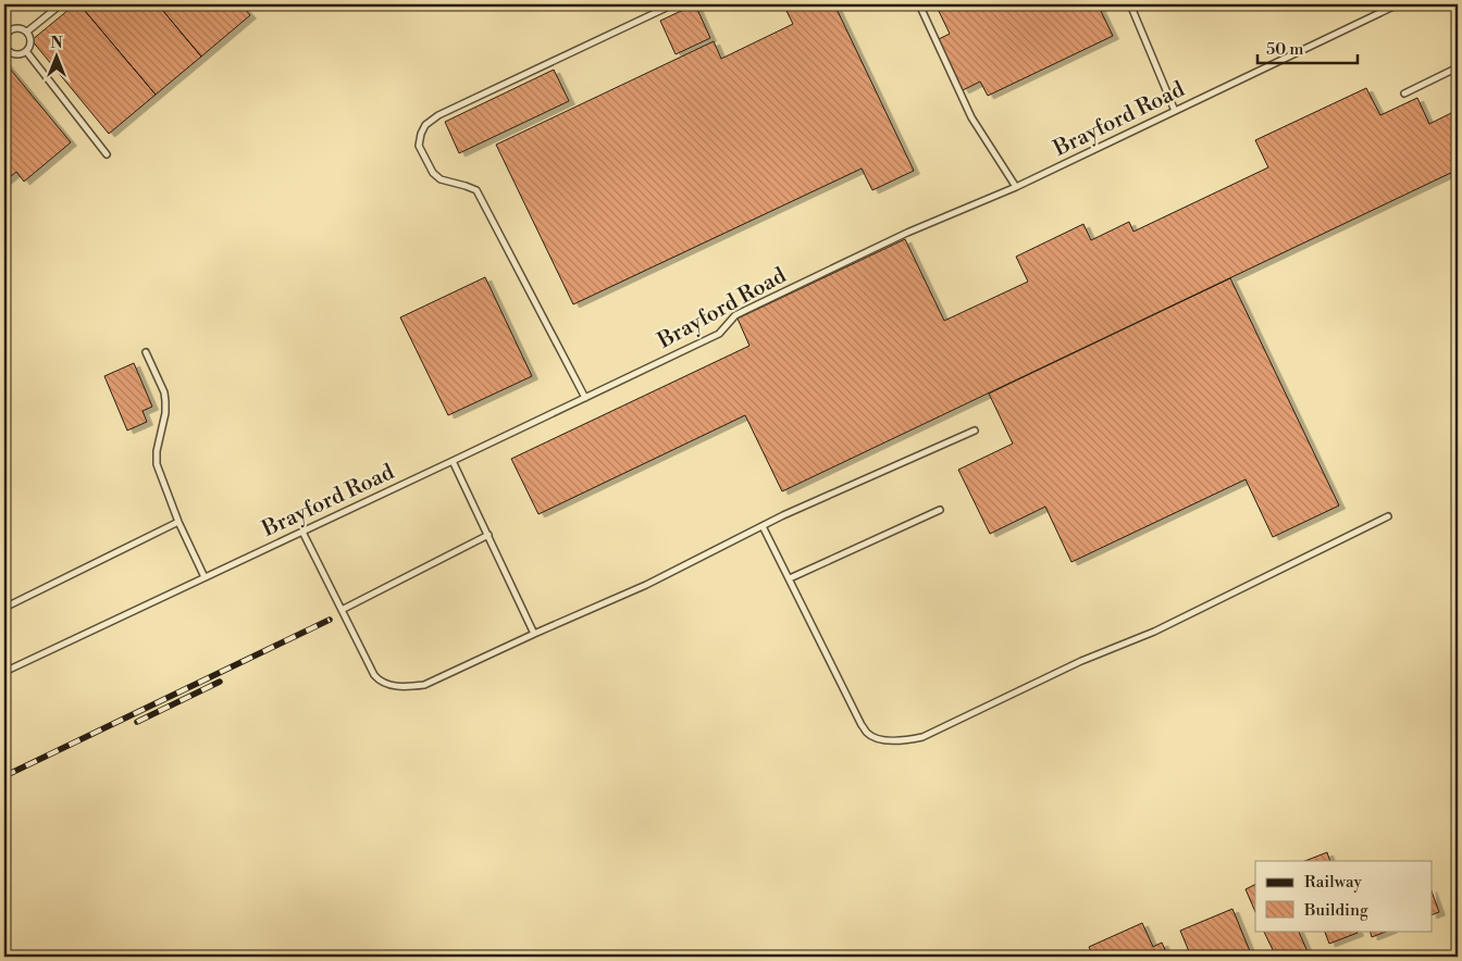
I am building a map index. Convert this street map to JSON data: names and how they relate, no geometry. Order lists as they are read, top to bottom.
{
  "streets": {
    "lane": ["Brayford Road"]
  },
  "legend": ["Railway", "Building"],
  "scale_bar": "50 m",
  "north": "top"
}
